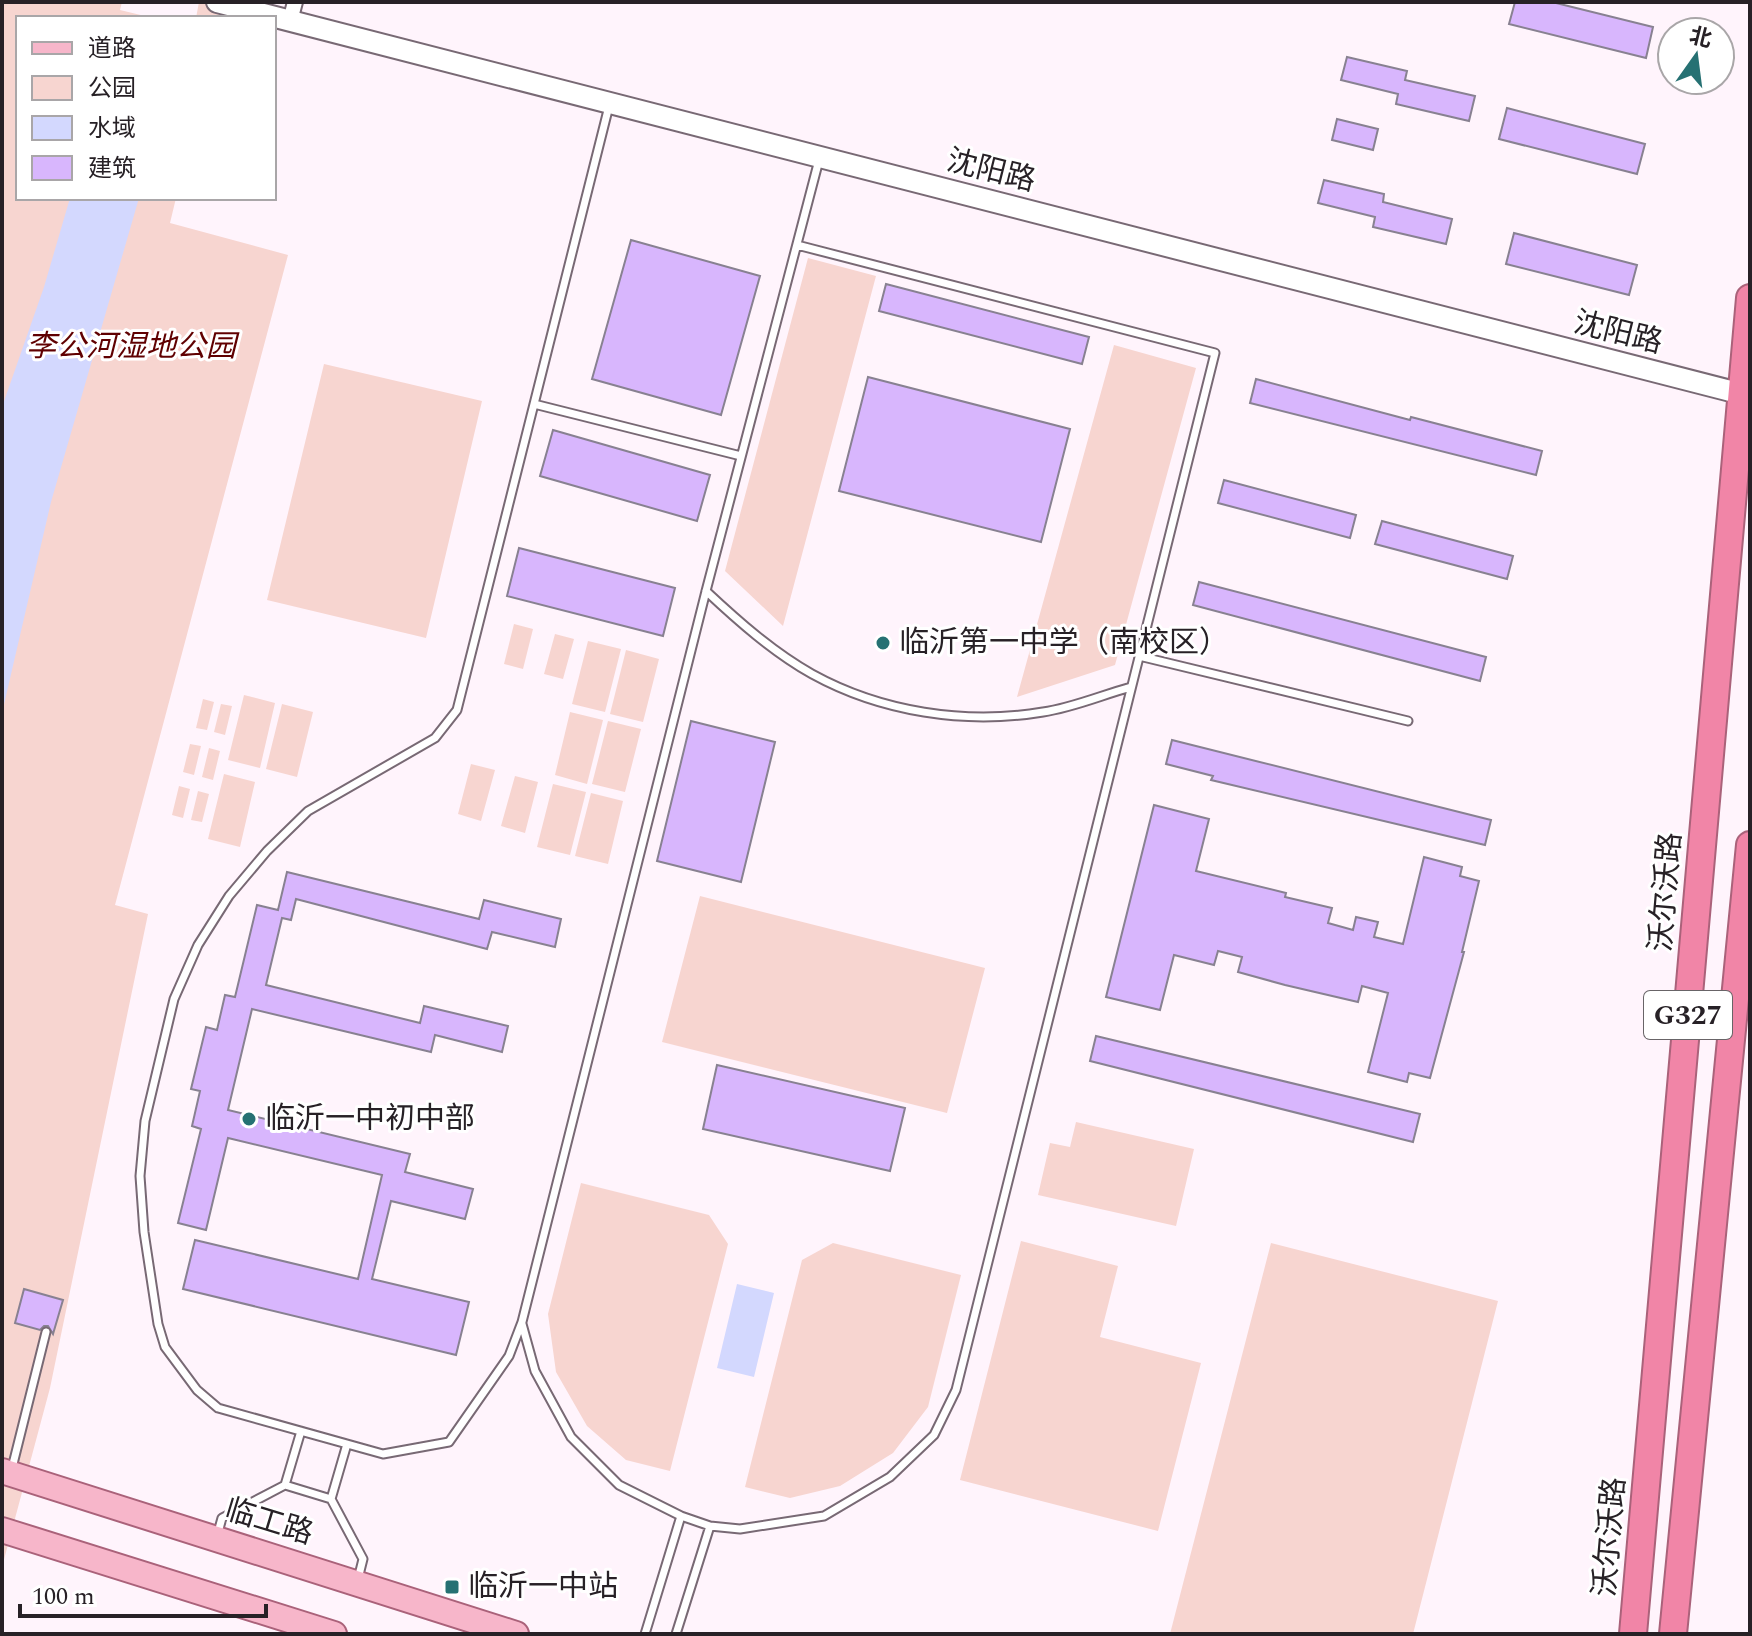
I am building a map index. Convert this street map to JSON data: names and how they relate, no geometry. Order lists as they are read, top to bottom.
{
  "streets": {
    "highway": ["沃尔沃路", "G327"],
    "main road": ["临工路"],
    "street": ["沈阳路"]
  },
  "crossings": [
    ["沈阳路", "沃尔沃路"]
  ],
  "parks": ["李公河湿地公园"],
  "places": {
    "other": ["临沂第一中学（南校区）", "临沂一中初中部"],
    "transit": ["临沂一中站"]
  },
  "legend": [
    "道路",
    "公园",
    "水域",
    "建筑"
  ],
  "scale_bar": "100 m",
  "north": "top"
}
